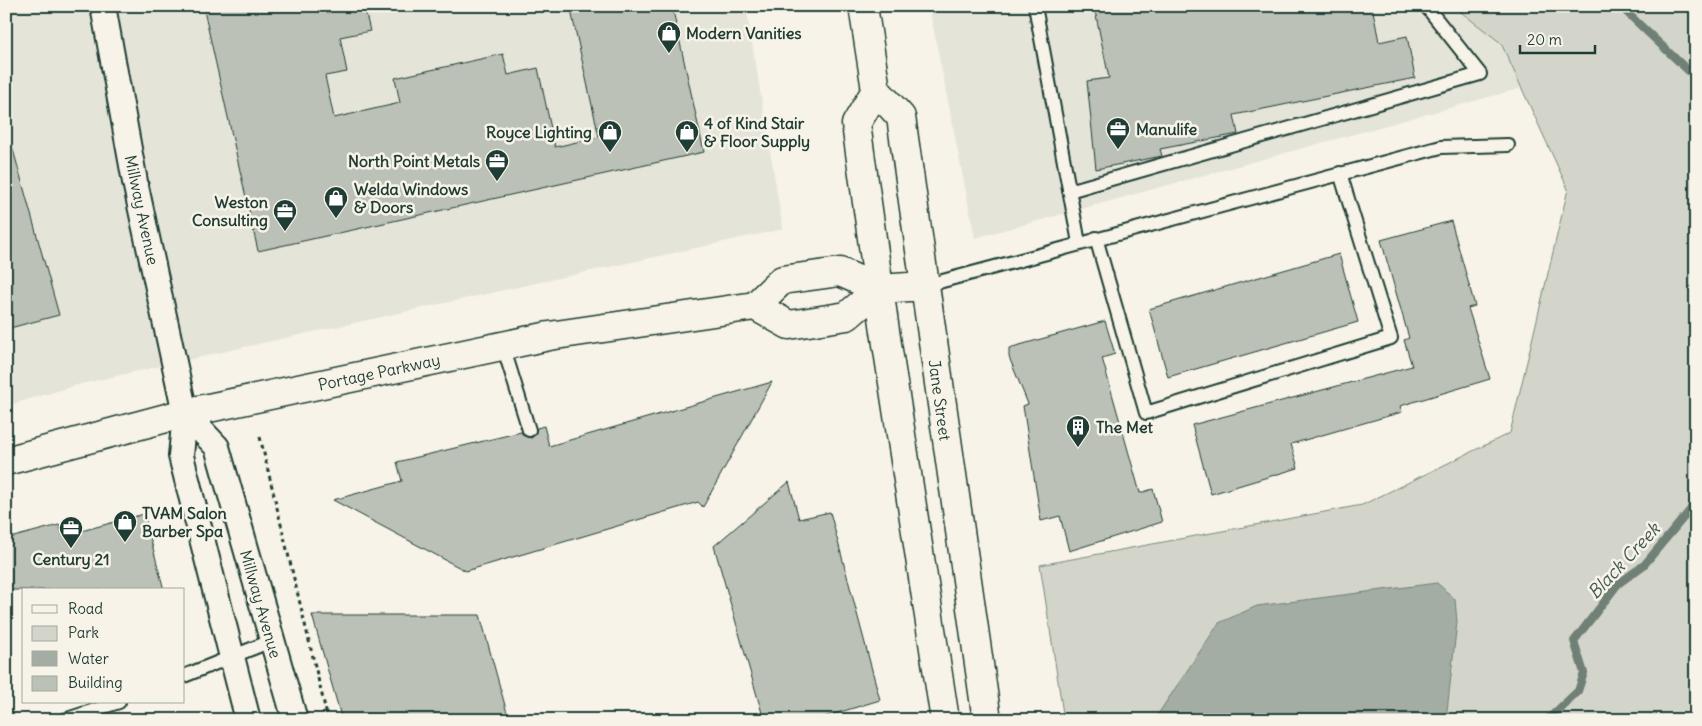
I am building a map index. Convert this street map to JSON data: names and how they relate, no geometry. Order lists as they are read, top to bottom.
{
  "streets": {
    "main road": ["Portage Parkway", "Jane Street"],
    "street": ["Millway Avenue"]
  },
  "crossings": [
    ["Millway Avenue", "Portage Parkway"]
  ],
  "water": ["Black Creek"],
  "places": {
    "shop": [
      "Modern Vanities",
      "Royce Lighting",
      "4 of Kind Stair & Floor Supply",
      "Welda Windows & Doors",
      "TVAM Salon Barber Spa"
    ],
    "office": [
      "Manulife",
      "North Point Metals",
      "Weston Consulting",
      "Century 21"
    ],
    "building": ["The Met"]
  },
  "legend": [
    "Road",
    "Park",
    "Water",
    "Building"
  ],
  "scale_bar": "20 m"
}
